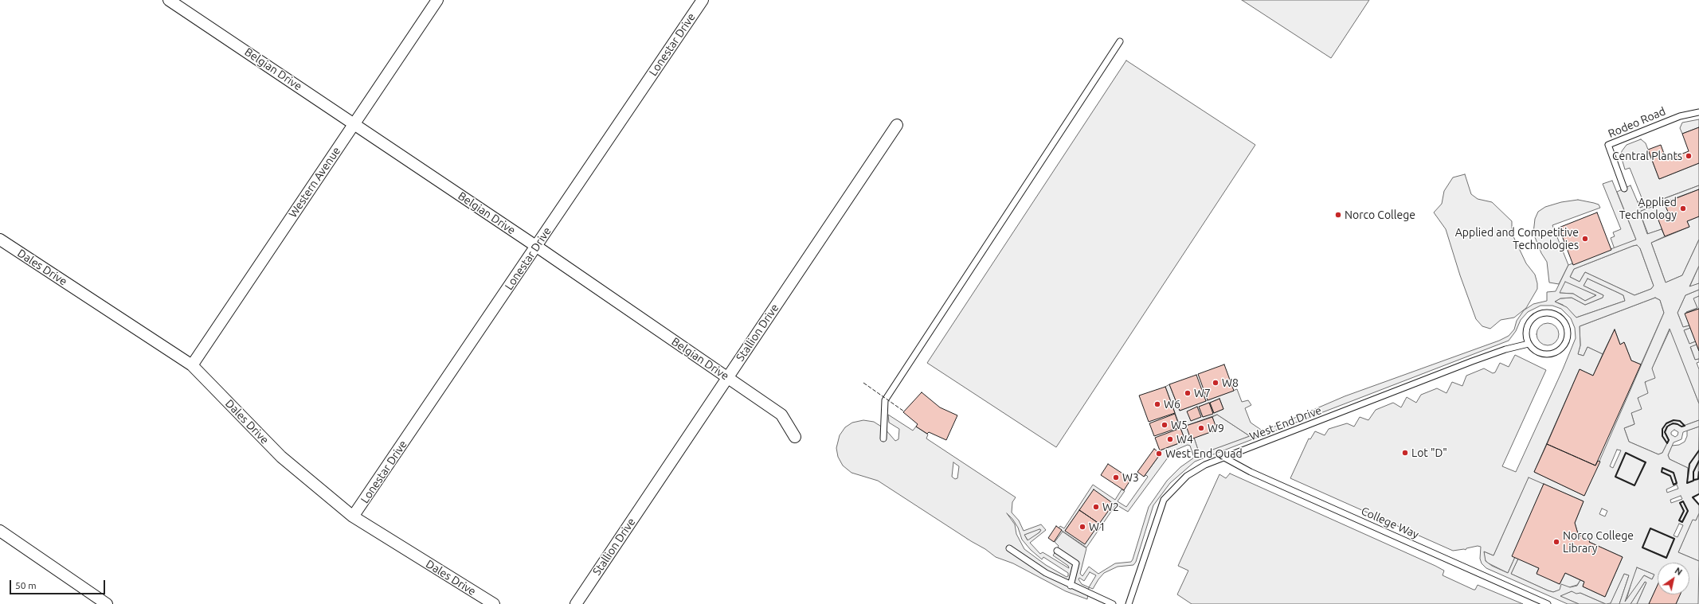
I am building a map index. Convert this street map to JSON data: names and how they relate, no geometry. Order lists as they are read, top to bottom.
{
  "streets": {
    "street": [
      "Lonestar Drive",
      "Belgian Drive",
      "Western Avenue",
      "Dales Drive",
      "Stallion Drive"
    ],
    "lane": ["Rodeo Road", "West End Drive", "College Way"]
  },
  "crossings": [
    ["Lonestar Drive", "Belgian Drive"],
    ["Lonestar Drive", "Dales Drive"],
    ["Belgian Drive", "Western Avenue"],
    ["Belgian Drive", "Stallion Drive"],
    ["Western Avenue", "Dales Drive"],
    ["West End Drive", "College Way"]
  ],
  "places": [
    "Central Plants",
    "Applied Technology",
    "Norco College",
    "Applied and Competitive Technologies",
    "W8",
    "W7",
    "W6",
    "W5",
    "W9",
    "W4",
    "Lot \"D\"",
    "West End Quad",
    "W3",
    "W2",
    "W1",
    "Norco College Library"
  ],
  "scale_bar": "50 m",
  "north": "top right"
}
